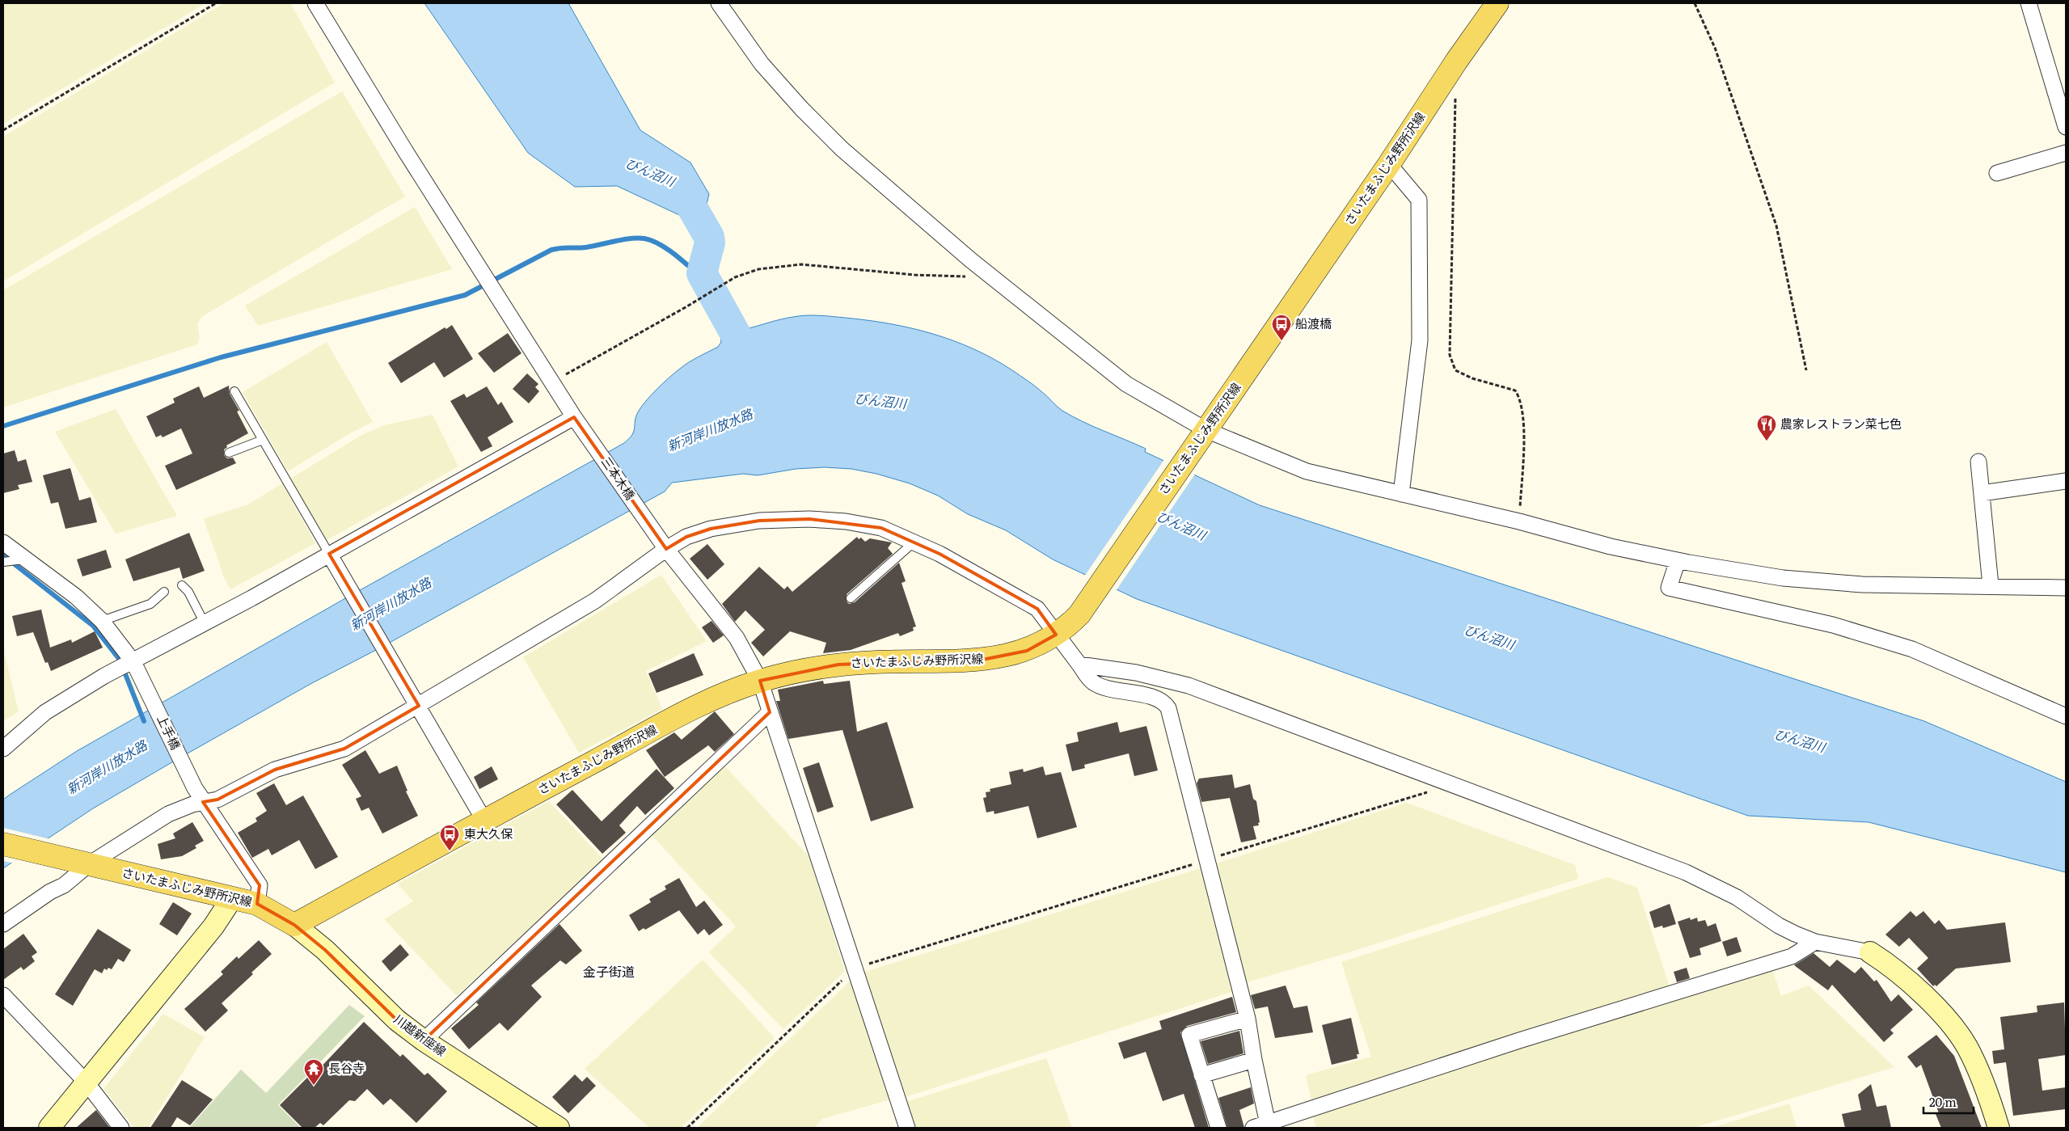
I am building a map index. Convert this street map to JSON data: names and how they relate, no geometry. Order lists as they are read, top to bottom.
{
  "streets": {
    "main road": ["さいたまふじみ野所沢線"],
    "street": ["三本木橋", "上手橋", "川越新座線"]
  },
  "crossings": [
    ["さいたまふじみ野所沢線", "三本木橋"],
    ["さいたまふじみ野所沢線", "上手橋"],
    ["さいたまふじみ野所沢線", "川越新座線"]
  ],
  "districts": ["金子街道"],
  "water": ["びん沼川", "新河岸川放水路"],
  "places": {
    "bus stop": ["船渡橋", "東大久保"],
    "restaurant": ["農家レストラン菜七色"],
    "temple": ["長谷寺"]
  },
  "scale_bar": "20 m"
}
